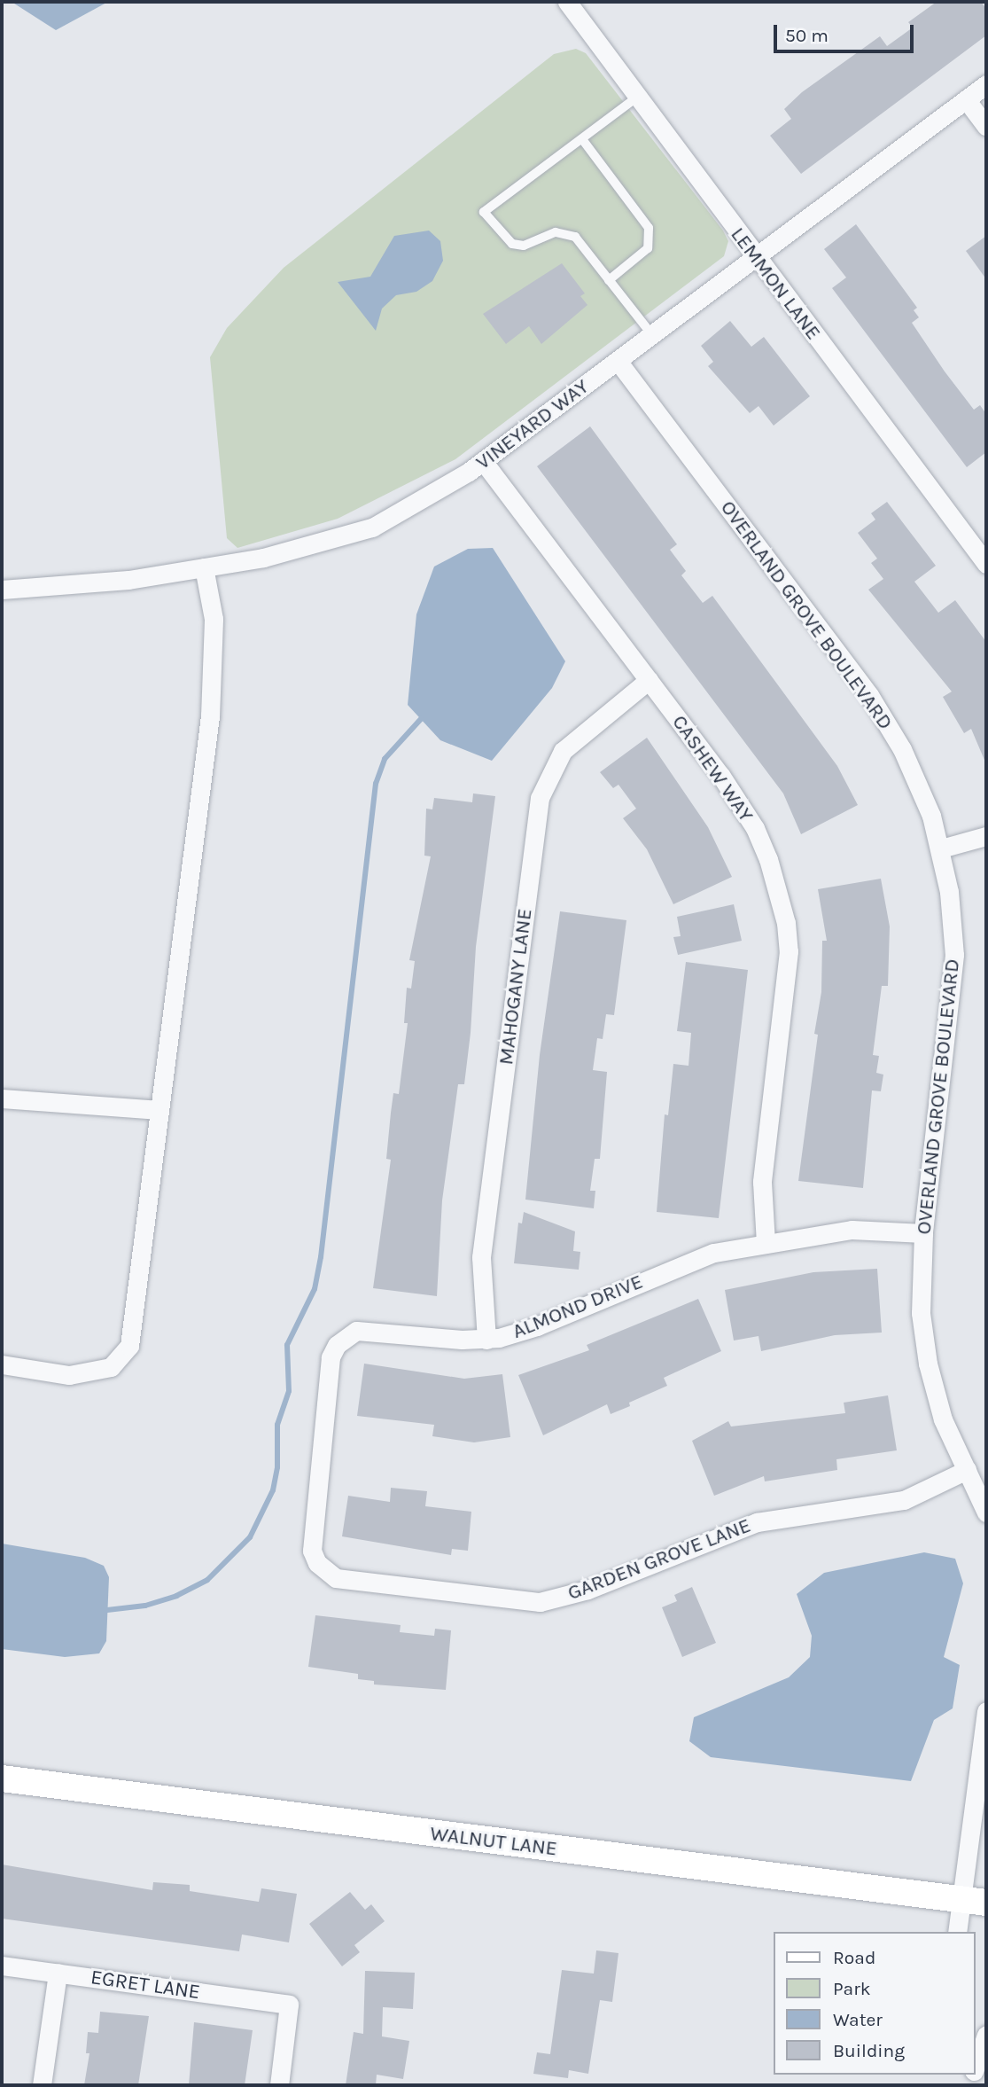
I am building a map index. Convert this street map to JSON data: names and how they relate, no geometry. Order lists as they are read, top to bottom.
{
  "streets": {
    "main road": ["WALNUT LANE"],
    "street": [
      "LEMMON LANE",
      "VINEYARD WAY",
      "OVERLAND GROVE BOULEVARD",
      "CASHEW WAY",
      "MAHOGANY LANE",
      "ALMOND DRIVE",
      "GARDEN GROVE LANE",
      "EGRET LANE"
    ]
  },
  "crossings": [
    ["LEMMON LANE", "VINEYARD WAY"],
    ["VINEYARD WAY", "OVERLAND GROVE BOULEVARD"],
    ["VINEYARD WAY", "CASHEW WAY"],
    ["OVERLAND GROVE BOULEVARD", "ALMOND DRIVE"],
    ["OVERLAND GROVE BOULEVARD", "GARDEN GROVE LANE"],
    ["CASHEW WAY", "MAHOGANY LANE"],
    ["CASHEW WAY", "ALMOND DRIVE"],
    ["MAHOGANY LANE", "ALMOND DRIVE"],
    ["ALMOND DRIVE", "GARDEN GROVE LANE"]
  ],
  "legend": [
    "Road",
    "Park",
    "Water",
    "Building"
  ],
  "scale_bar": "50 m"
}
